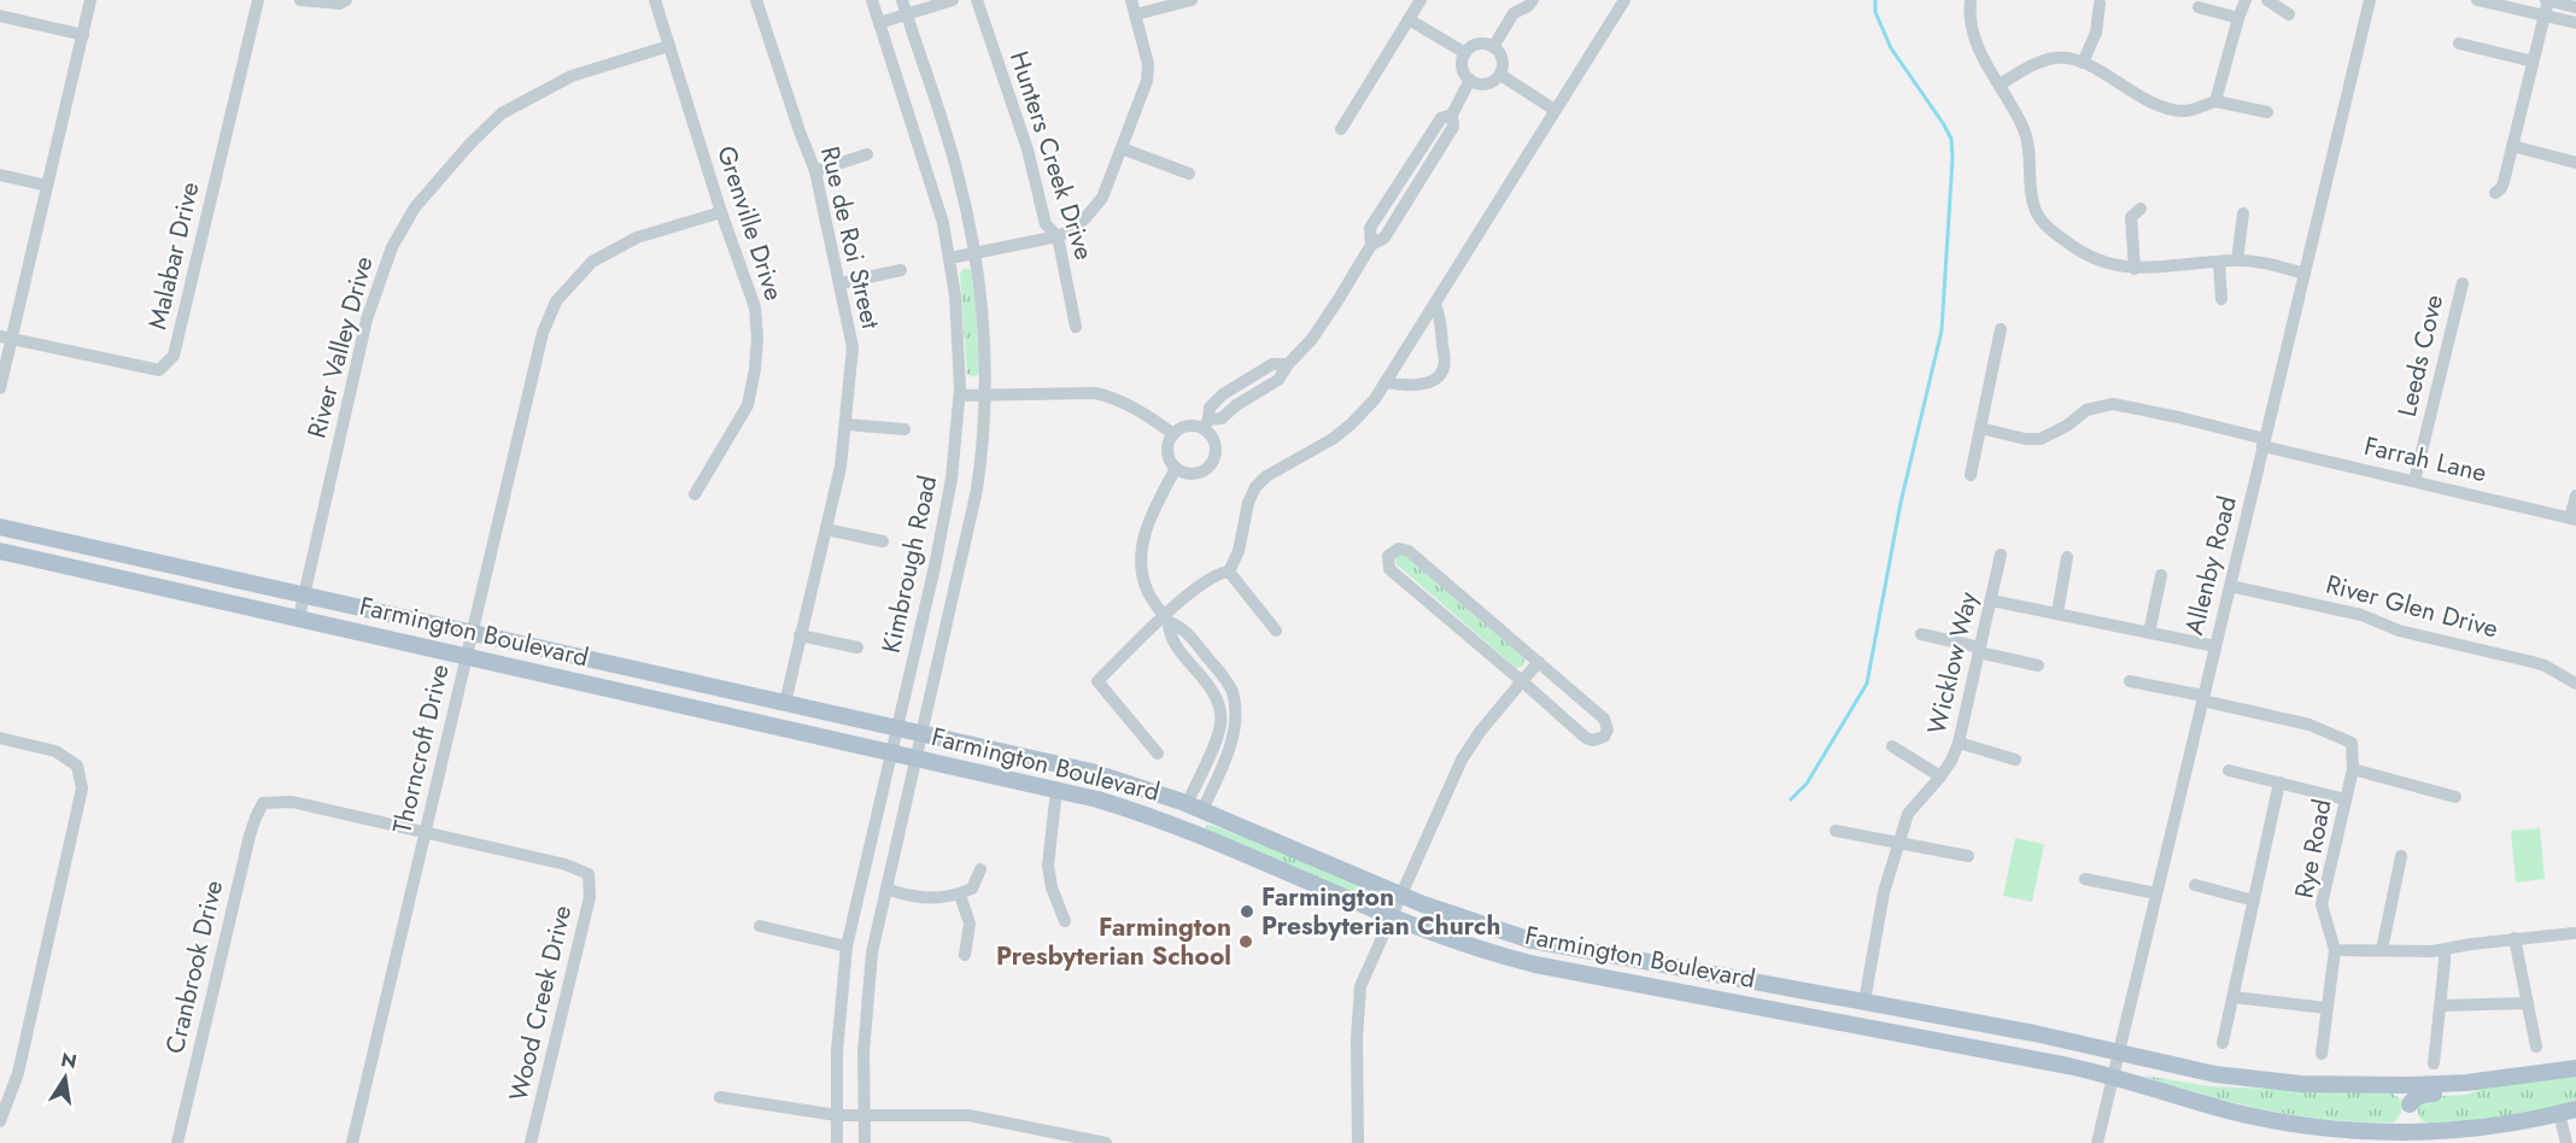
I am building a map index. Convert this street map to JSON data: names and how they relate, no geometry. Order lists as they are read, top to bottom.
{
  "streets": {
    "main road": ["Farmington Boulevard"],
    "street": [
      "Hunters Creek Drive",
      "Grenville Drive",
      "Rue de Roi Street",
      "Malabar Drive",
      "River Valley Drive",
      "Leeds Cove",
      "Farrah Lane",
      "Kimbrough Road",
      "Allenby Road",
      "River Glen Drive",
      "Wicklow Way",
      "Thorncroft Drive",
      "Rye Road",
      "Cranbrook Drive",
      "Wood Creek Drive"
    ]
  },
  "crossings": [
    ["Grenville Drive", "River Valley Drive"],
    ["Grenville Drive", "Thorncroft Drive"],
    ["Rue de Roi Street", "Farmington Boulevard"],
    ["River Valley Drive", "Farmington Boulevard"],
    ["Leeds Cove", "Farrah Lane"],
    ["Farrah Lane", "Allenby Road"],
    ["Kimbrough Road", "Farmington Boulevard"],
    ["Allenby Road", "River Glen Drive"],
    ["Allenby Road", "Farmington Boulevard"],
    ["Allenby Road", "Rye Road"],
    ["Farmington Boulevard", "Wicklow Way"],
    ["Farmington Boulevard", "Thorncroft Drive"],
    ["Thorncroft Drive", "Cranbrook Drive"],
    ["Thorncroft Drive", "Wood Creek Drive"],
    ["Cranbrook Drive", "Wood Creek Drive"]
  ],
  "places": ["Farmington Presbyterian Church", "Farmington Presbyterian School"],
  "north": "top"
}
